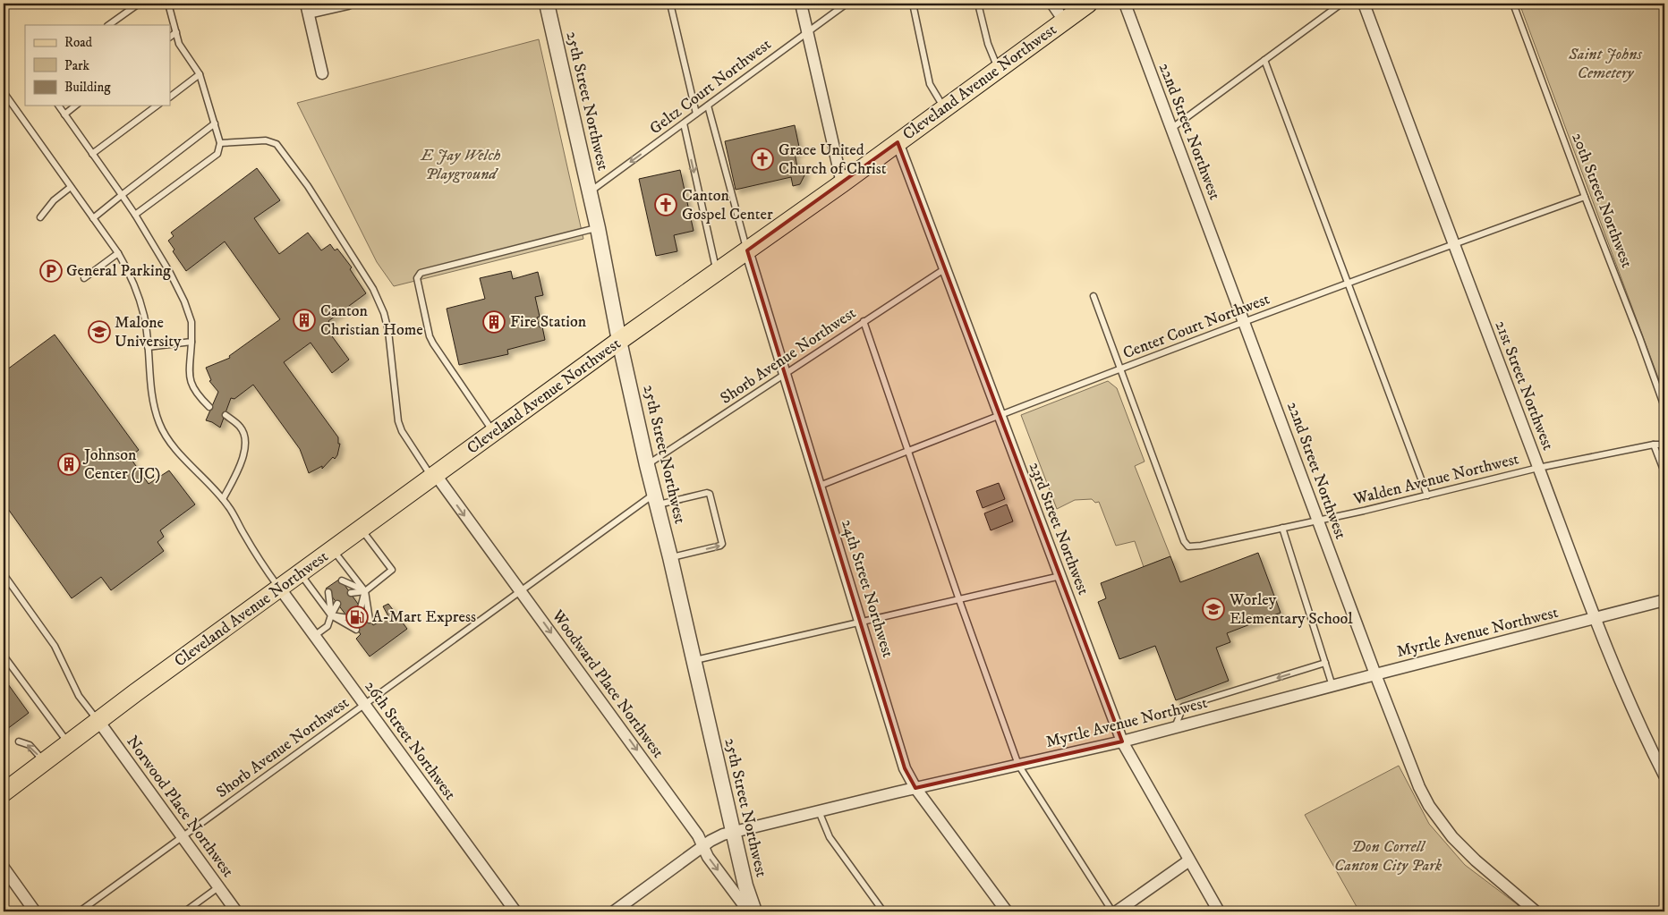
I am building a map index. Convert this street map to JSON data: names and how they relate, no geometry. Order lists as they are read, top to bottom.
{
  "streets": {
    "main road": ["Cleveland Avenue Northwest"],
    "street": [
      "25th Street Northwest",
      "22nd Street Northwest",
      "21st Street Northwest",
      "23rd Street Northwest",
      "24th Street Northwest",
      "Myrtle Avenue Northwest",
      "Woodward Place Northwest",
      "26th Street Northwest",
      "Norwood Place Northwest"
    ],
    "lane": [
      "Geltz Court Northwest",
      "20th Street Northwest",
      "Center Court Northwest",
      "Shorb Avenue Northwest",
      "Walden Avenue Northwest"
    ]
  },
  "crossings": [
    ["Cleveland Avenue Northwest", "25th Street Northwest"],
    ["Cleveland Avenue Northwest", "23rd Street Northwest"],
    ["Cleveland Avenue Northwest", "24th Street Northwest"],
    ["Cleveland Avenue Northwest", "Woodward Place Northwest"],
    ["Cleveland Avenue Northwest", "26th Street Northwest"],
    ["Cleveland Avenue Northwest", "Norwood Place Northwest"],
    ["Geltz Court Northwest", "25th Street Northwest"],
    ["25th Street Northwest", "Shorb Avenue Northwest"],
    ["25th Street Northwest", "Myrtle Avenue Northwest"],
    ["25th Street Northwest", "Woodward Place Northwest"],
    ["22nd Street Northwest", "Center Court Northwest"],
    ["22nd Street Northwest", "Walden Avenue Northwest"],
    ["22nd Street Northwest", "Myrtle Avenue Northwest"],
    ["20th Street Northwest", "Center Court Northwest"],
    ["Center Court Northwest", "21st Street Northwest"],
    ["Center Court Northwest", "Walden Avenue Northwest"],
    ["Center Court Northwest", "23rd Street Northwest"],
    ["Center Court Northwest", "24th Street Northwest"],
    ["Shorb Avenue Northwest", "23rd Street Northwest"],
    ["Shorb Avenue Northwest", "24th Street Northwest"],
    ["Shorb Avenue Northwest", "Woodward Place Northwest"],
    ["Shorb Avenue Northwest", "26th Street Northwest"],
    ["Shorb Avenue Northwest", "Norwood Place Northwest"],
    ["21st Street Northwest", "Walden Avenue Northwest"],
    ["21st Street Northwest", "Myrtle Avenue Northwest"],
    ["23rd Street Northwest", "Myrtle Avenue Northwest"],
    ["24th Street Northwest", "Myrtle Avenue Northwest"],
    ["Myrtle Avenue Northwest", "Woodward Place Northwest"]
  ],
  "one_way": ["Geltz Court Northwest", "Woodward Place Northwest"],
  "parks": ["Saint Johns Cemetery", "E Jay Welch Playground", "Don Correll Canton City Park"],
  "places": {
    "church": ["Grace United Church of Christ", "Canton Gospel Center"],
    "parking": ["General Parking"],
    "building": ["Canton Christian Home", "Fire Station", "Johnson Center (JC)"],
    "school or university": ["Malone University", "Worley Elementary School"],
    "fuel station": ["A-Mart Express"]
  },
  "legend": ["Road", "Park", "Building"]
}
